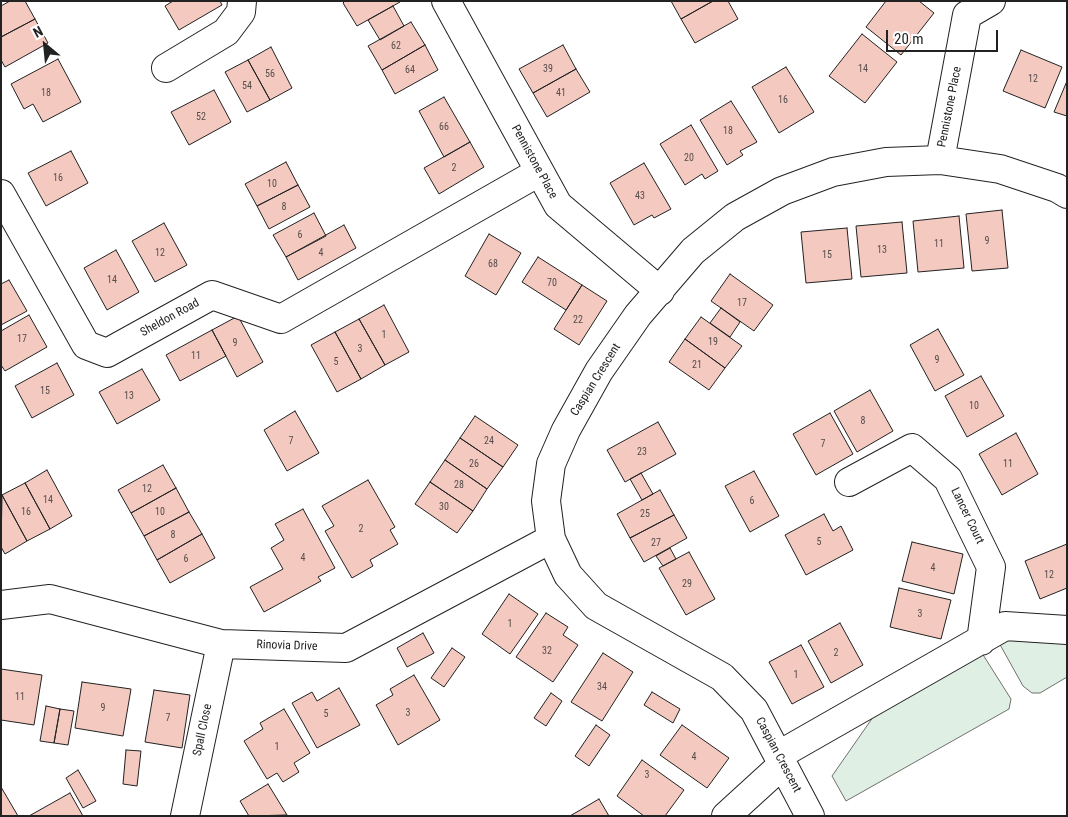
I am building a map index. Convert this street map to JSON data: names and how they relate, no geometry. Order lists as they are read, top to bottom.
{
  "streets": {
    "street": [
      "Pennistone Place",
      "Sheldon Road",
      "Caspian Crescent",
      "Lancer Court",
      "Rinovia Drive",
      "Spall Close"
    ]
  },
  "crossings": [
    ["Pennistone Place", "Sheldon Road"],
    ["Pennistone Place", "Caspian Crescent"],
    ["Caspian Crescent", "Rinovia Drive"],
    ["Rinovia Drive", "Spall Close"]
  ],
  "house_numbers": [
    "62",
    "39",
    "14",
    "64",
    "56",
    "12",
    "54",
    "18",
    "41",
    "16",
    "52",
    "66",
    "18",
    "20",
    "2",
    "16",
    "10",
    "43",
    "8",
    "6",
    "9",
    "11",
    "13",
    "12",
    "4",
    "15",
    "68",
    "14",
    "70",
    "17",
    "22",
    "1",
    "17",
    "19",
    "9",
    "3",
    "11",
    "9",
    "5",
    "21",
    "15",
    "13",
    "10",
    "8",
    "7",
    "24",
    "7",
    "23",
    "26",
    "11",
    "28",
    "12",
    "14",
    "6",
    "30",
    "16",
    "10",
    "25",
    "2",
    "8",
    "5",
    "27",
    "4",
    "6",
    "4",
    "12",
    "29",
    "3",
    "1",
    "32",
    "2",
    "1",
    "34",
    "11",
    "9",
    "3",
    "5",
    "7",
    "1",
    "4",
    "3"
  ],
  "scale_bar": "20 m",
  "north": "top left"
}
